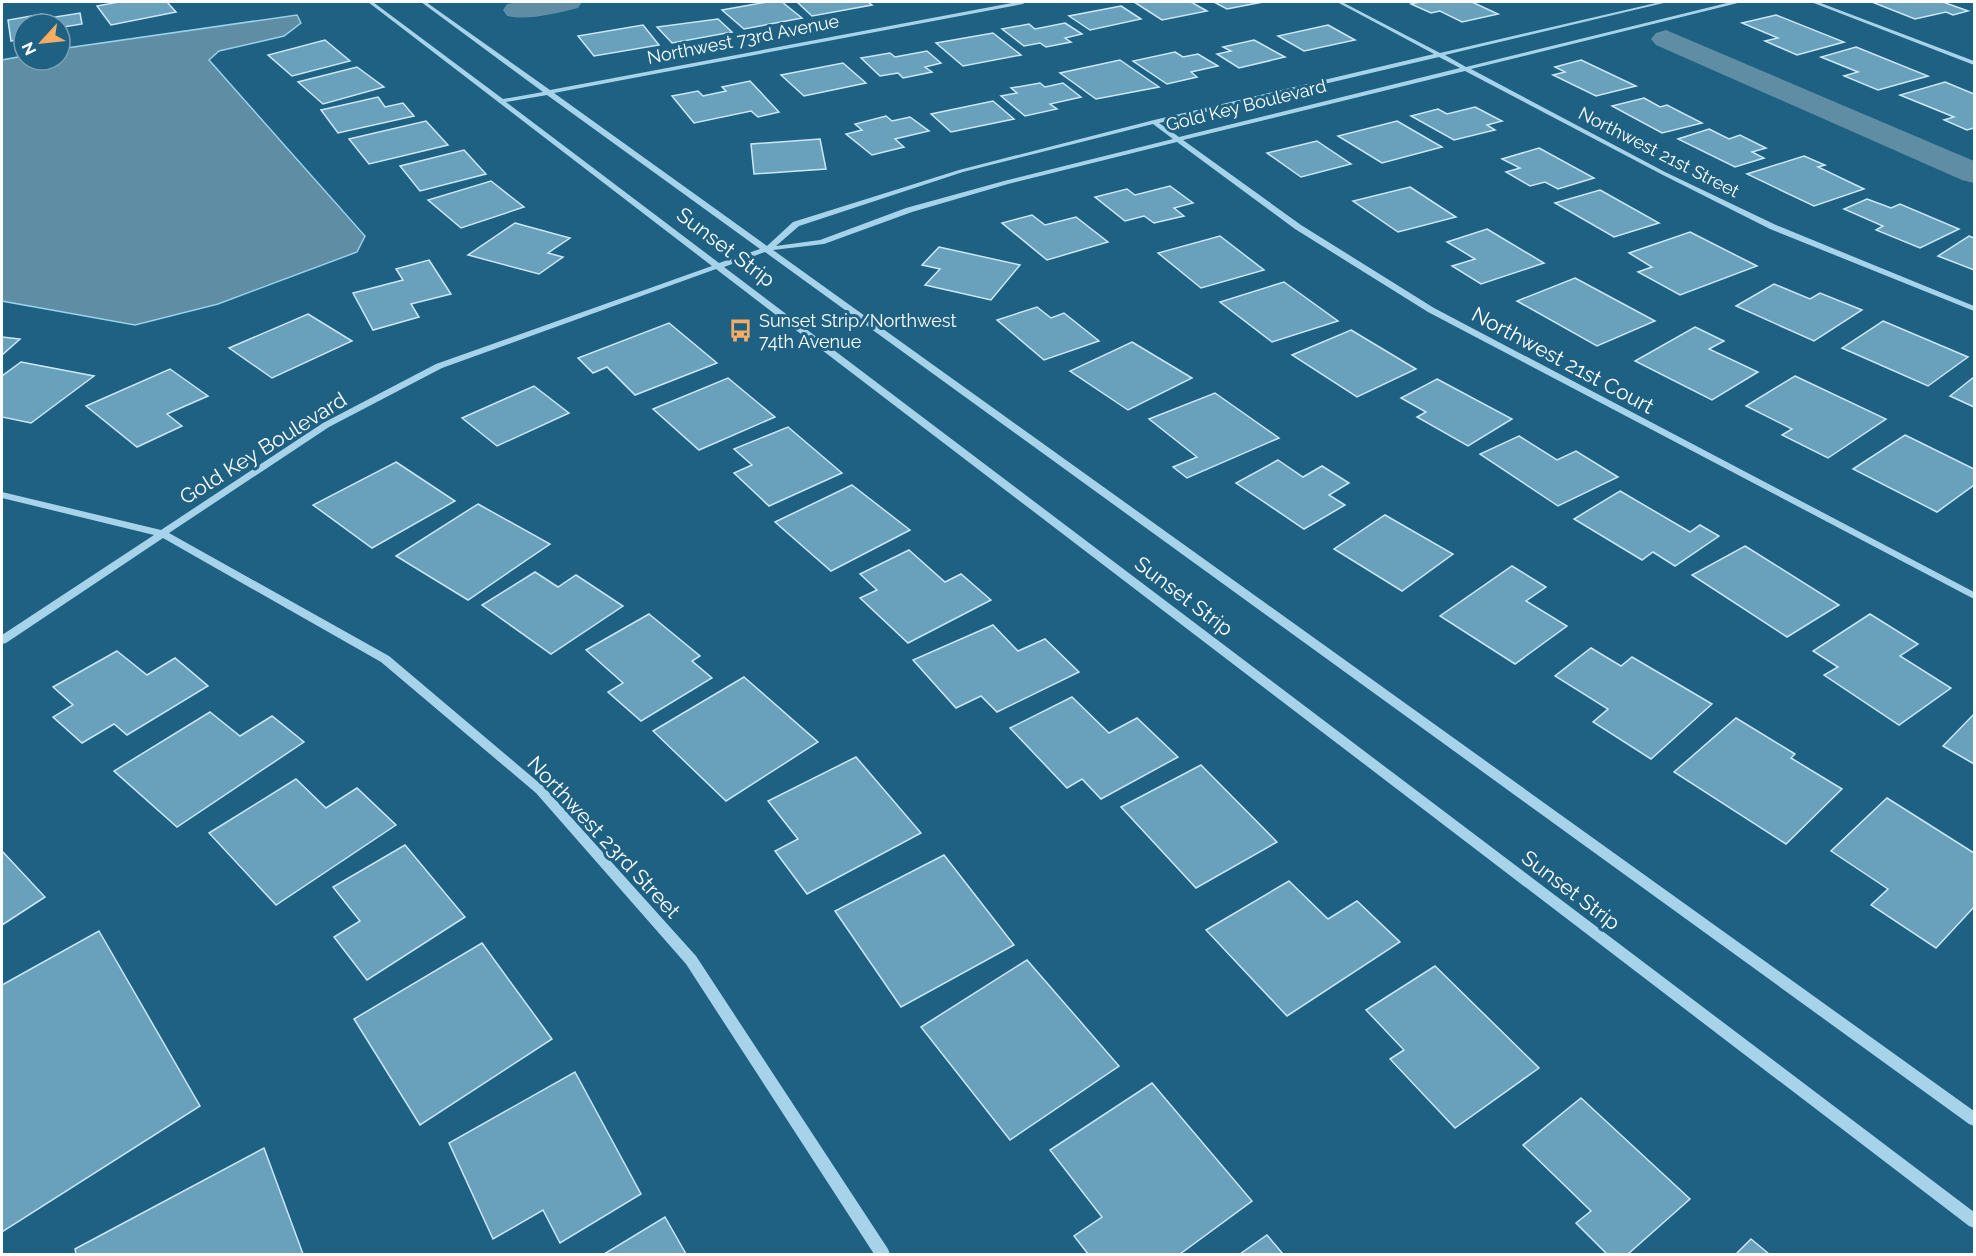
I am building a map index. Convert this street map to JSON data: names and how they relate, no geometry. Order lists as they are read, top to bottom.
{
  "streets": {
    "street": [
      "Northwest 73rd Avenue",
      "Gold Key Boulevard",
      "Northwest 21st Street",
      "Sunset Strip",
      "Northwest 21st Court",
      "Northwest 23rd Street"
    ]
  },
  "crossings": [
    ["Northwest 73rd Avenue", "Sunset Strip"],
    ["Gold Key Boulevard", "Northwest 21st Street"],
    ["Gold Key Boulevard", "Sunset Strip"],
    ["Gold Key Boulevard", "Northwest 21st Court"],
    ["Gold Key Boulevard", "Northwest 23rd Street"]
  ],
  "places": {
    "bus stop": ["Sunset Strip/Northwest 74th Avenue"]
  },
  "north": "bottom left"
}
